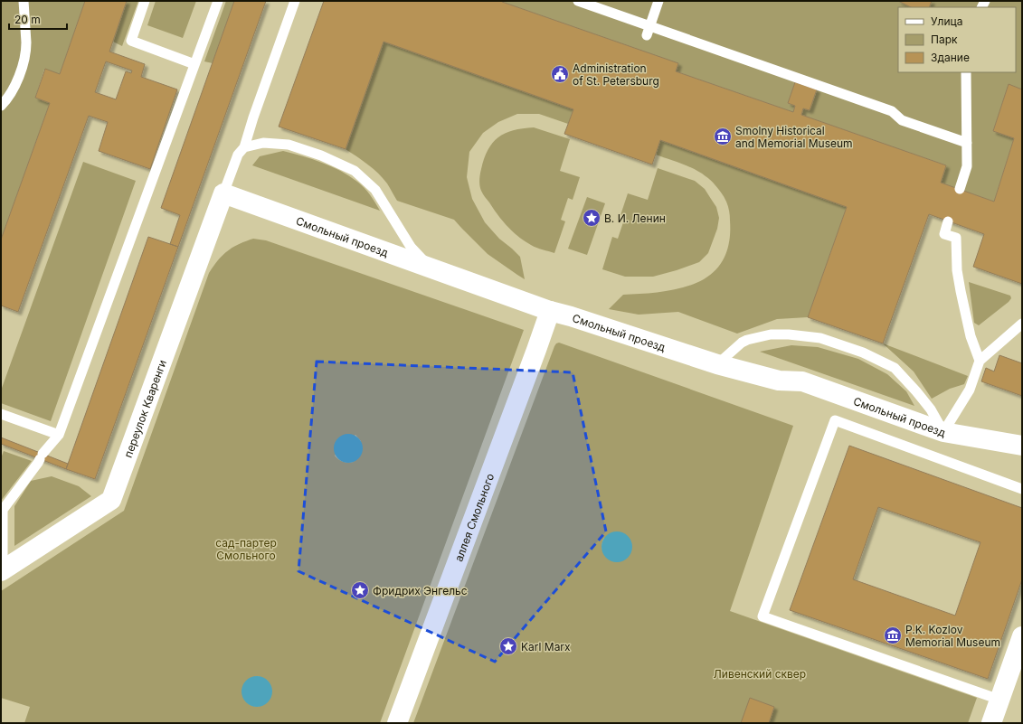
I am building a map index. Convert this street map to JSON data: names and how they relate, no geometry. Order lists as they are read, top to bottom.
{
  "streets": {
    "street": ["Смольный проезд", "переулок Кваренги", "аллея Смольного"]
  },
  "crossings": [
    ["Смольный проезд", "переулок Кваренги"],
    ["Смольный проезд", "аллея Смольного"]
  ],
  "parks": ["сад-партер Смольного", "Ливенский сквер"],
  "places": {
    "public building": ["Administration of St. Petersburg"],
    "museum": ["Smolny Historical and Memorial Museum", "P.K. Kozlov Memorial Museum"],
    "place": ["В. И. Ленин", "Фридрих Энгельс", "Karl Marx"]
  },
  "legend": ["Улица", "Парк", "Здание"],
  "scale_bar": "20 m"
}
